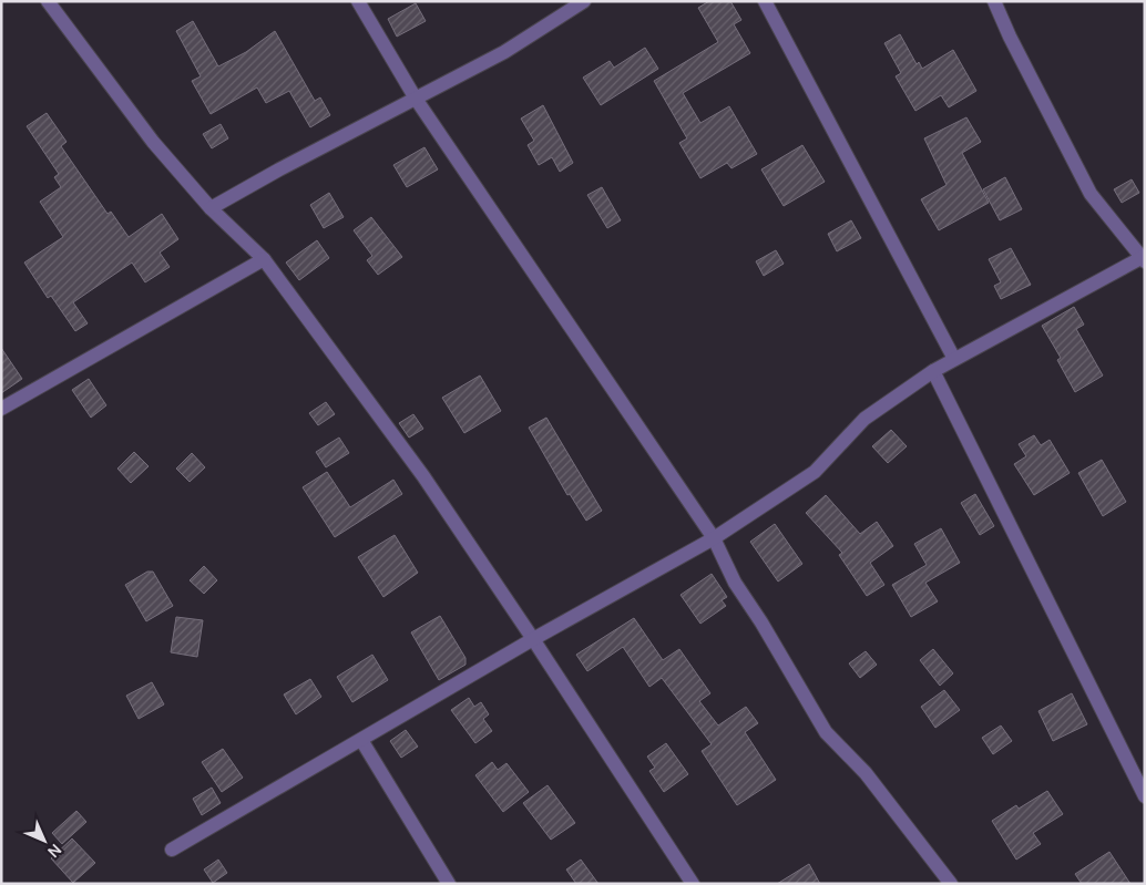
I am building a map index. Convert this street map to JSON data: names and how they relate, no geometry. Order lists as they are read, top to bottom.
{
  "north": "bottom right"
}
